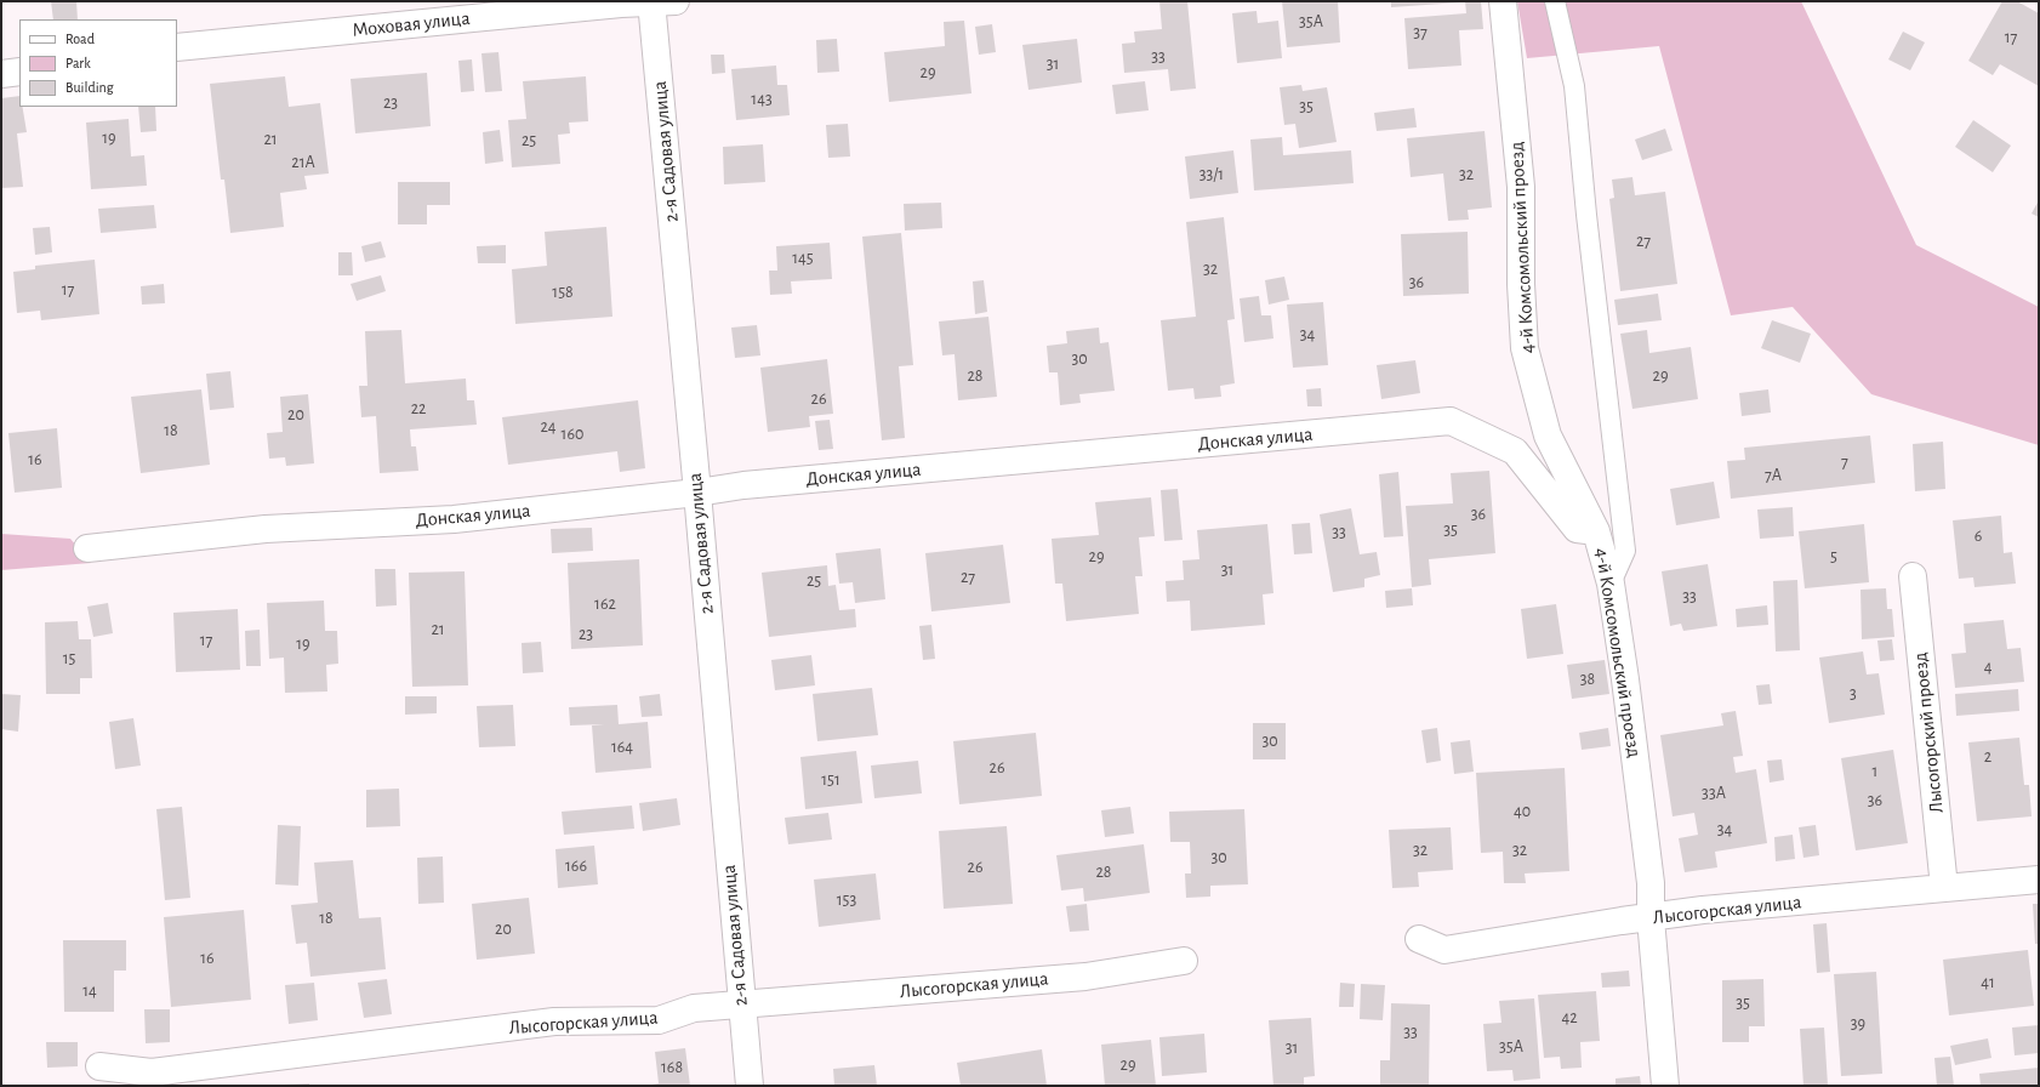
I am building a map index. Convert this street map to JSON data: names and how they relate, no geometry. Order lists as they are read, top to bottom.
{
  "streets": {
    "street": [
      "Моховая улица",
      "2-я Садовая улица",
      "4-й Комсомольский проезд",
      "Донская улица",
      "Лысогорский проезд",
      "Лысогорская улица"
    ]
  },
  "crossings": [
    ["Моховая улица", "2-я Садовая улица"],
    ["2-я Садовая улица", "Донская улица"],
    ["2-я Садовая улица", "Лысогорская улица"],
    ["4-й Комсомольский проезд", "Донская улица"],
    ["4-й Комсомольский проезд", "Лысогорская улица"],
    ["Лысогорский проезд", "Лысогорская улица"]
  ],
  "house_numbers": [
    "35А",
    "37",
    "17",
    "33",
    "31",
    "29",
    "143",
    "23",
    "35",
    "19",
    "21",
    "25",
    "21А",
    "33/1",
    "32",
    "27",
    "145",
    "32",
    "36",
    "17",
    "158",
    "34",
    "30",
    "28",
    "29",
    "26",
    "22",
    "20",
    "24",
    "18",
    "160",
    "16",
    "7",
    "7А",
    "36",
    "35",
    "33",
    "6",
    "29",
    "5",
    "31",
    "27",
    "25",
    "33",
    "162",
    "21",
    "23",
    "17",
    "19",
    "15",
    "4",
    "38",
    "3",
    "30",
    "164",
    "2",
    "26",
    "1",
    "151",
    "33А",
    "36",
    "40",
    "34",
    "32",
    "32",
    "30",
    "166",
    "26",
    "28",
    "153",
    "18",
    "20",
    "16",
    "41",
    "14",
    "35",
    "42",
    "39",
    "33",
    "35А",
    "31",
    "29",
    "168"
  ],
  "legend": ["Road", "Park", "Building"]
}
